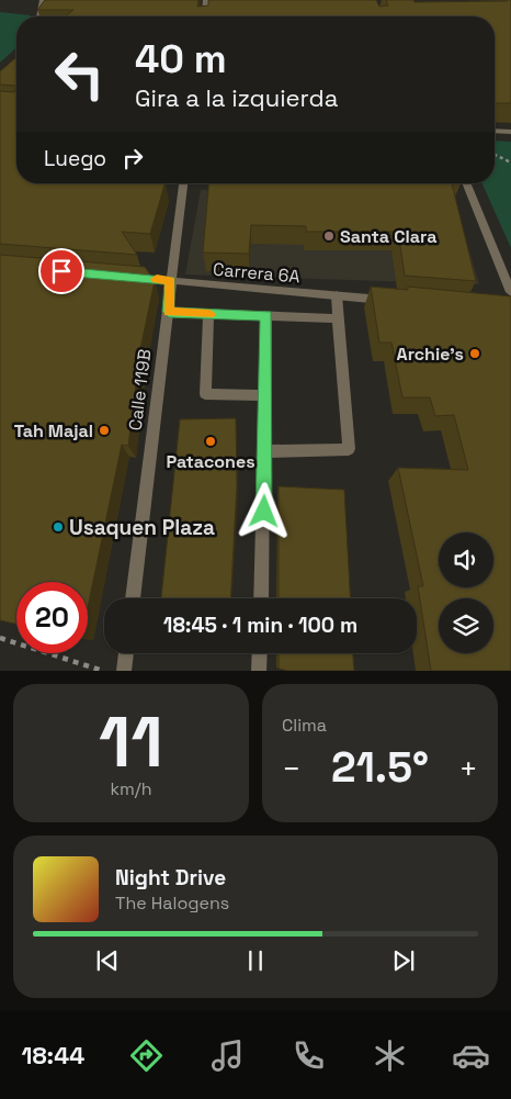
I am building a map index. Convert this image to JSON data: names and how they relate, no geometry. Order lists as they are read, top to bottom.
{
  "streets": {
    "street": ["Carrera 6A", "Calle 119B"]
  },
  "crossings": [
    ["Carrera 6A", "Calle 119B"]
  ],
  "places": [
    "Santa Clara",
    "Archie's",
    "Tah Majal",
    "Patacones",
    "Usaquen Plaza"
  ],
  "page": {
    "turn": ["40 m", "Gira a la izquierda"],
    "then": "Luego",
    "limit": "20",
    "trip": "18:45 · 1 min · 100 m",
    "tile": [
      ["11", "km/h"],
      "Clima"
    ],
    "heat": ["−", "21.5°", "+"],
    "song": ["Night Drive", "The Halogens"],
    "tabs": "18:44"
  }
}
